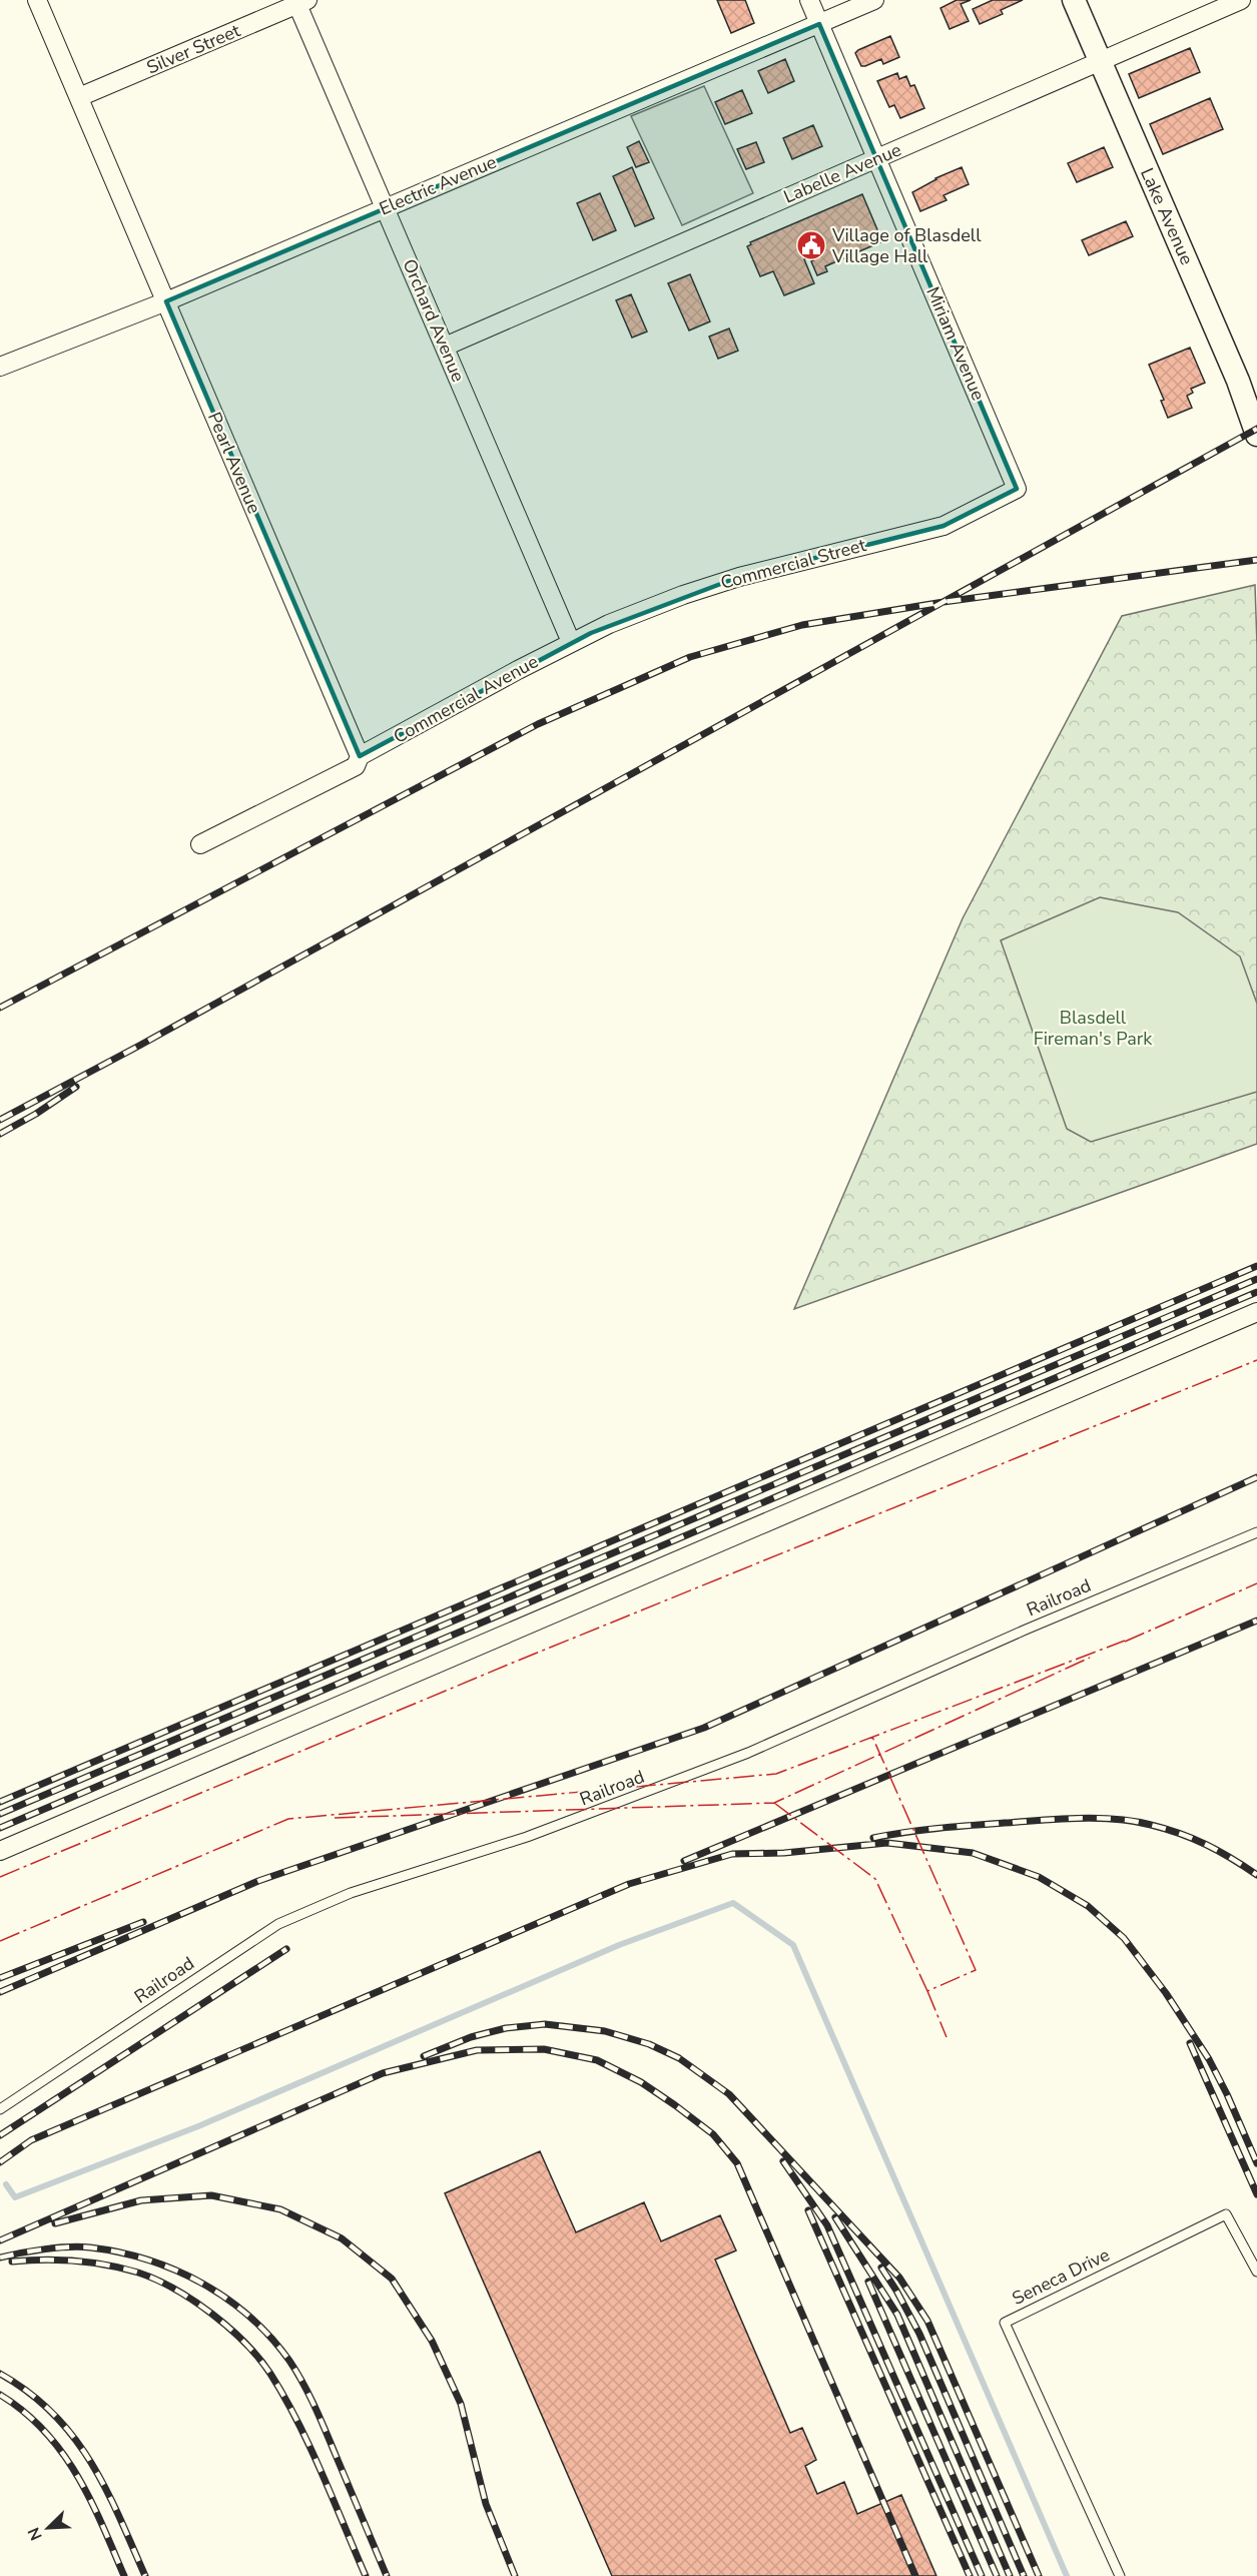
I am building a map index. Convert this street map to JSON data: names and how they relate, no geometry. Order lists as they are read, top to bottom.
{
  "streets": {
    "street": [
      "Silver Street",
      "Labelle Avenue",
      "Electric Avenue",
      "Lake Avenue",
      "Orchard Avenue",
      "Miriam Avenue",
      "Pearl Avenue",
      "Commercial Street",
      "Commercial Avenue"
    ],
    "lane": ["Railroad", "Seneca Drive"]
  },
  "crossings": [
    ["Silver Street", "Orchard Avenue"],
    ["Silver Street", "Pearl Avenue"],
    ["Labelle Avenue", "Lake Avenue"],
    ["Labelle Avenue", "Orchard Avenue"],
    ["Labelle Avenue", "Miriam Avenue"],
    ["Electric Avenue", "Orchard Avenue"],
    ["Electric Avenue", "Miriam Avenue"],
    ["Electric Avenue", "Pearl Avenue"],
    ["Orchard Avenue", "Commercial Street"],
    ["Orchard Avenue", "Commercial Avenue"],
    ["Miriam Avenue", "Commercial Street"],
    ["Pearl Avenue", "Commercial Avenue"],
    ["Commercial Street", "Commercial Avenue"]
  ],
  "parks": ["Blasdell Fireman's Park"],
  "places": {
    "public building": ["Village of Blasdell Village Hall"]
  },
  "north": "bottom left"
}
